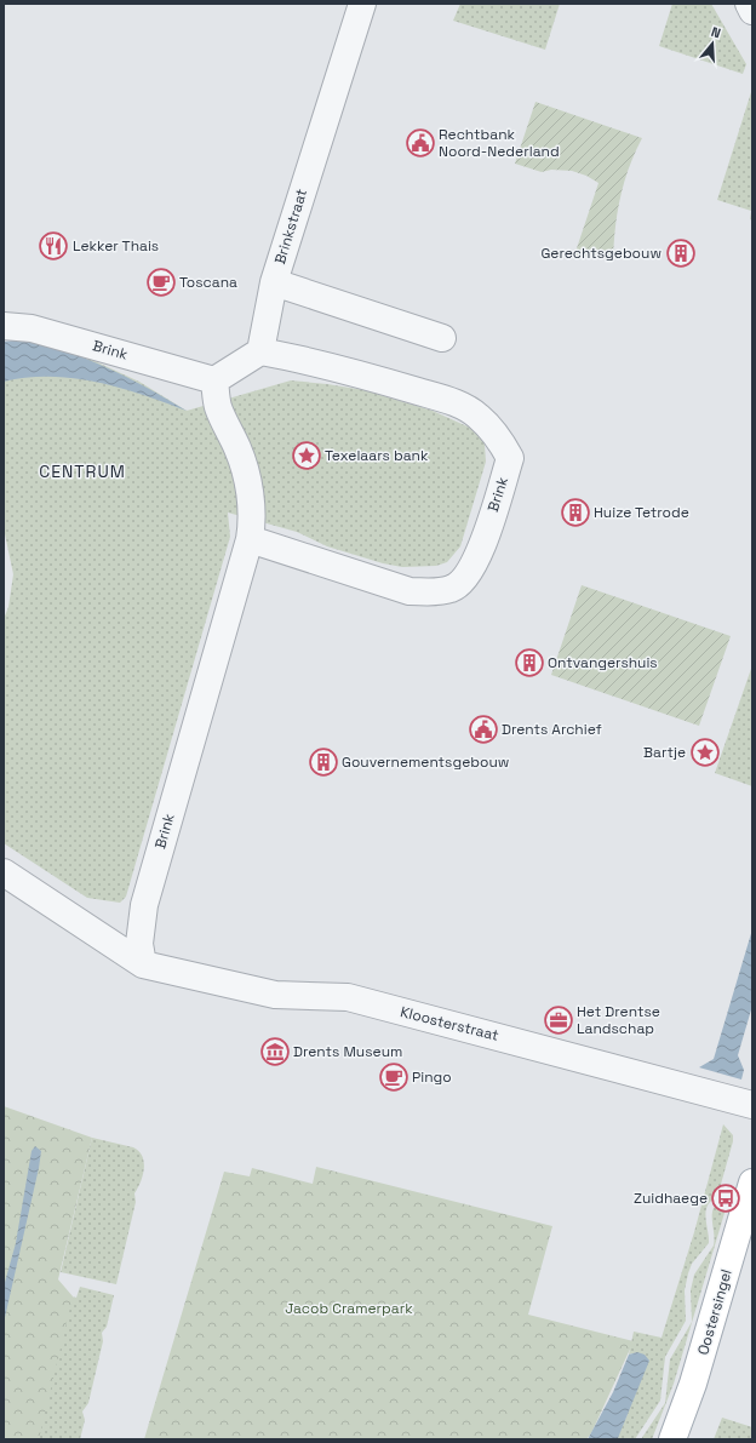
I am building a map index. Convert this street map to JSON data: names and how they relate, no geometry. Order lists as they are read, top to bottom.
{
  "streets": {
    "main road": ["Oostersingel"],
    "street": ["Brinkstraat", "Brink", "Kloosterstraat"]
  },
  "crossings": [
    ["Brink", "Kloosterstraat"]
  ],
  "districts": ["CENTRUM"],
  "parks": ["Jacob Cramerpark"],
  "places": {
    "public building": ["Rechtbank Noord-Nederland", "Drents Archief"],
    "restaurant": ["Lekker Thais"],
    "building": [
      "Gerechtsgebouw",
      "Huize Tetrode",
      "Ontvangershuis",
      "Gouvernementsgebouw"
    ],
    "cafe": ["Toscana", "Pingo"],
    "place": ["Texelaars bank", "Bartje"],
    "office": ["Het Drentse Landschap"],
    "museum": ["Drents Museum"],
    "bus stop": ["Zuidhaege"]
  },
  "north": "top"
}
